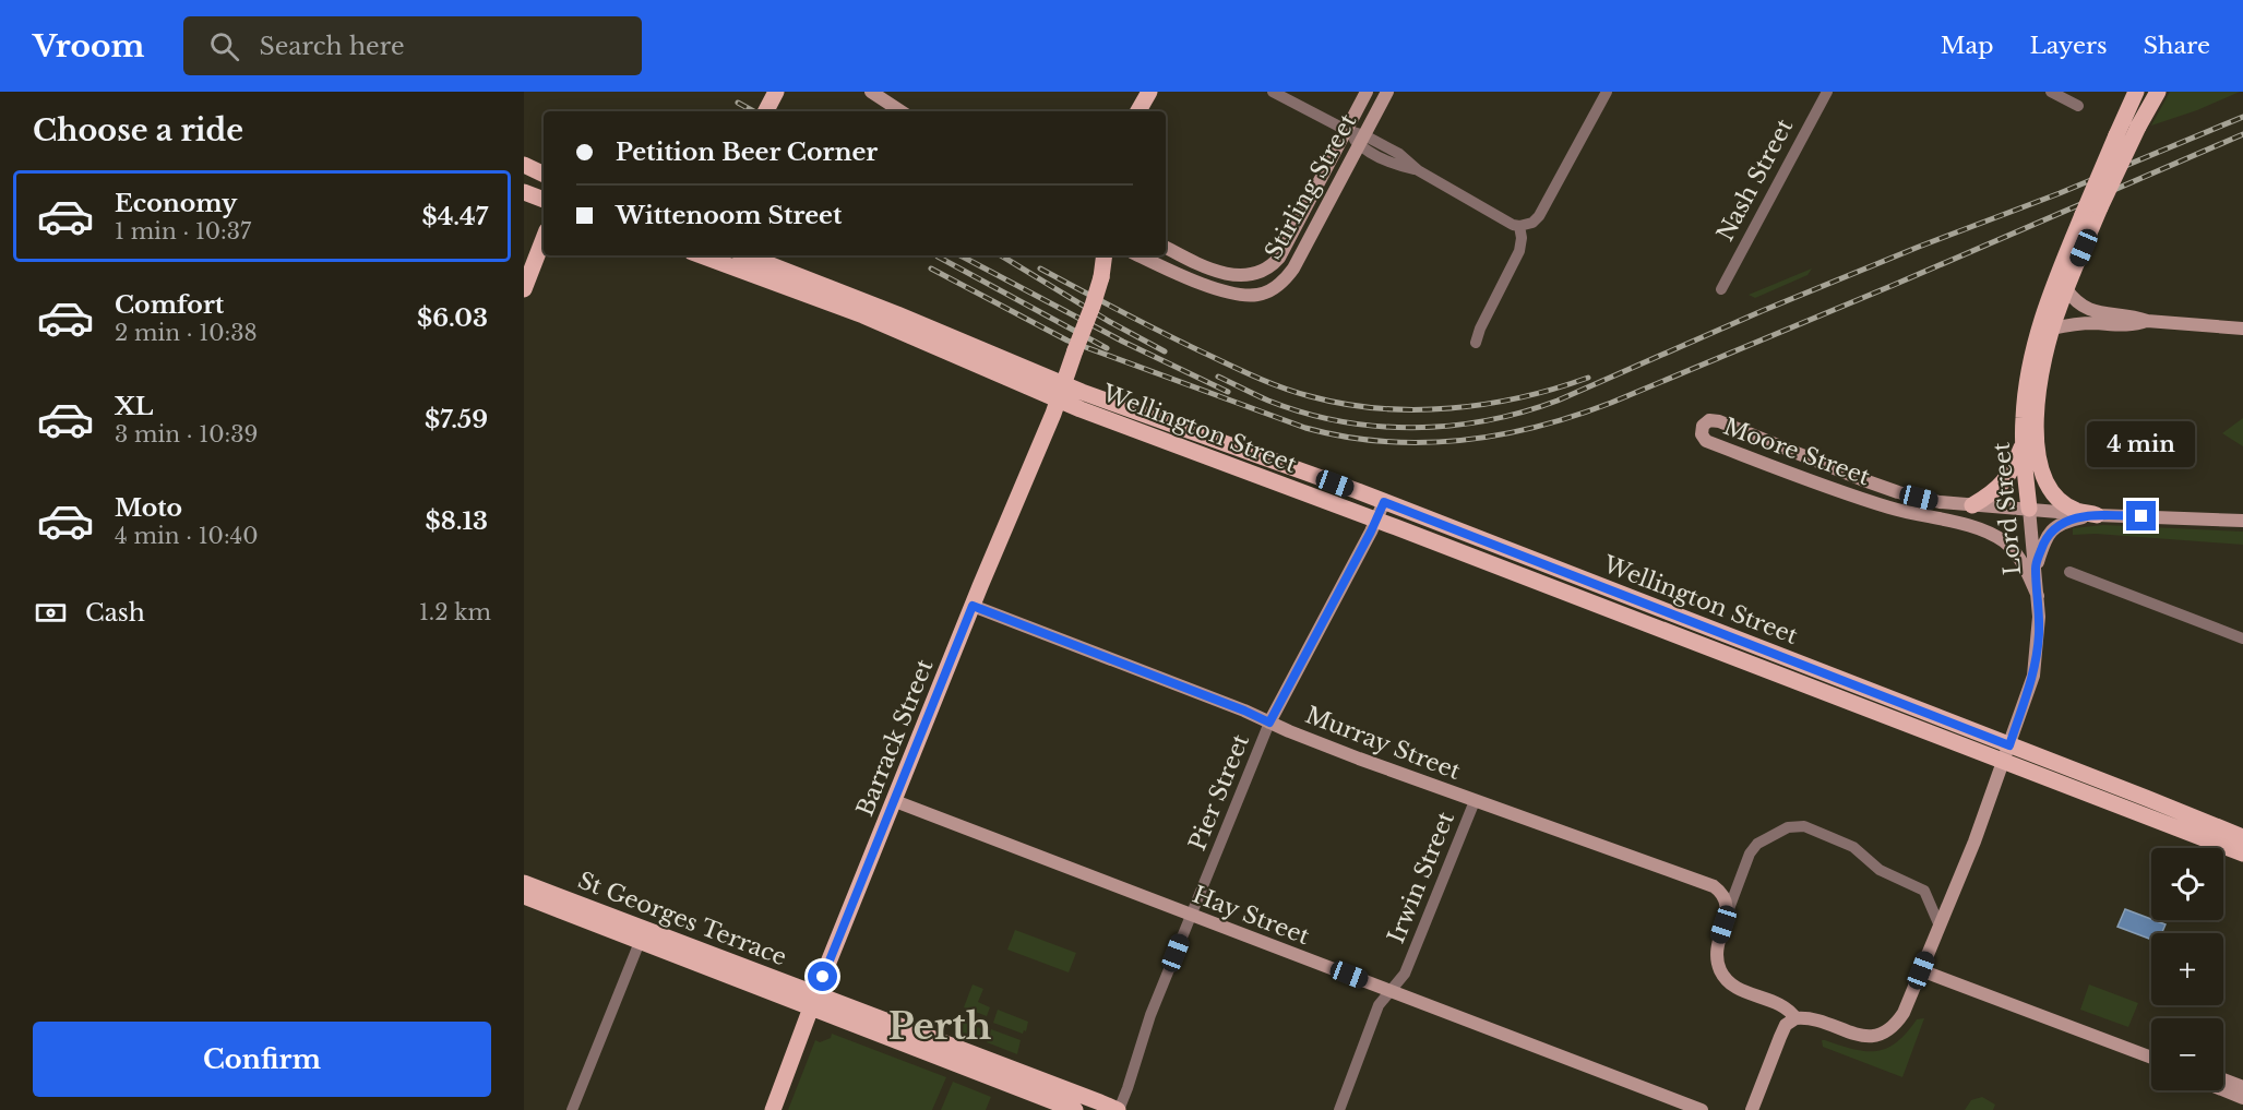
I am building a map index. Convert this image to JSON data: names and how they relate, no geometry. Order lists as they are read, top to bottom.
{
  "streets": {
    "main road": [
      "Stirling Street",
      "Wellington Street",
      "Moore Street",
      "Lord Street",
      "Barrack Street",
      "Murray Street",
      "Pier Street",
      "Hay Street",
      "St Georges Terrace"
    ],
    "street": ["Nash Street", "Irwin Street"]
  },
  "crossings": [
    ["Wellington Street", "Lord Street"],
    ["Wellington Street", "Barrack Street"],
    ["Wellington Street", "Pier Street"],
    ["Moore Street", "Lord Street"],
    ["Lord Street", "Murray Street"],
    ["Barrack Street", "Murray Street"],
    ["Barrack Street", "Hay Street"],
    ["Barrack Street", "St Georges Terrace"],
    ["Murray Street", "Pier Street"],
    ["Murray Street", "Irwin Street"],
    ["Pier Street", "Hay Street"],
    ["Pier Street", "St Georges Terrace"],
    ["Irwin Street", "Hay Street"]
  ],
  "districts": ["Perth"],
  "page": {
    "header": "Vroom",
    "search": "Search here",
    "nav": ["Map", "Layers", "Share"],
    "heading": "Choose a ride",
    "banner": ["Petition Beer Corner", "Wittenoom Street"],
    "list": [
      {
        "name": "Economy",
        "note": "1 min · 10:37",
        "value": "$4.47"
      },
      {
        "name": "Comfort",
        "note": "2 min · 10:38",
        "value": "$6.03"
      },
      {
        "name": "XL",
        "note": "3 min · 10:39",
        "value": "$7.59"
      },
      {
        "name": "Moto",
        "note": "4 min · 10:40",
        "value": "$8.13"
      }
    ],
    "bubble": "4 min",
    "pay": ["Cash", "1.2 km"],
    "map_buttons": ["+", "−"],
    "buttons": "Confirm"
  }
}
